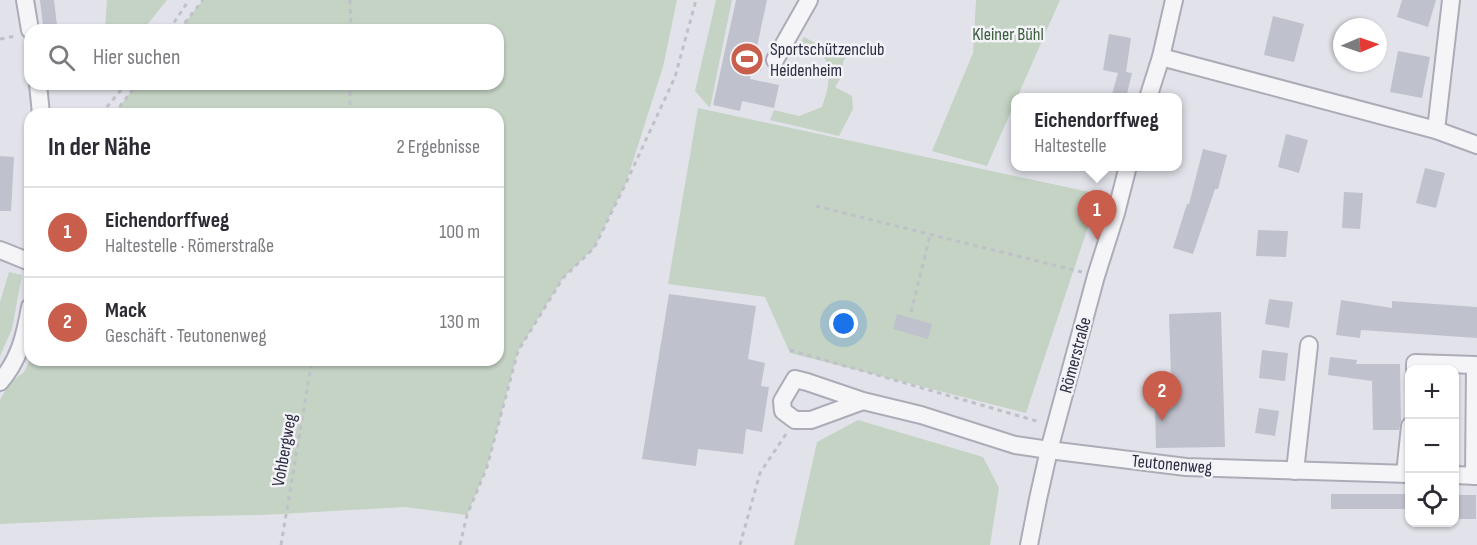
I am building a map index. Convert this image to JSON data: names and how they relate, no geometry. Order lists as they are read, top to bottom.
{
  "streets": {
    "street": ["Römerstraße", "Teutonenweg"],
    "path": ["Vohbergweg"]
  },
  "crossings": [
    ["Römerstraße", "Teutonenweg"]
  ],
  "parks": ["Kleiner Bühl"],
  "places": {
    "sports": ["Sportschützenclub Heidenheim"]
  },
  "north": "right",
  "page": {
    "search": "Hier suchen",
    "popup": ["Eichendorffweg", "Haltestelle"],
    "heading": ["In der Nähe", "2 Ergebnisse"],
    "list": [
      {
        "mark": "1",
        "name": "Eichendorffweg",
        "note": "Haltestelle · Römerstraße",
        "value": "100 m"
      },
      {
        "mark": "2",
        "name": "Mack",
        "note": "Geschäft · Teutonenweg",
        "value": "130 m"
      }
    ],
    "pins": ["1", "2"],
    "map_buttons": ["+", "−"]
  }
}
